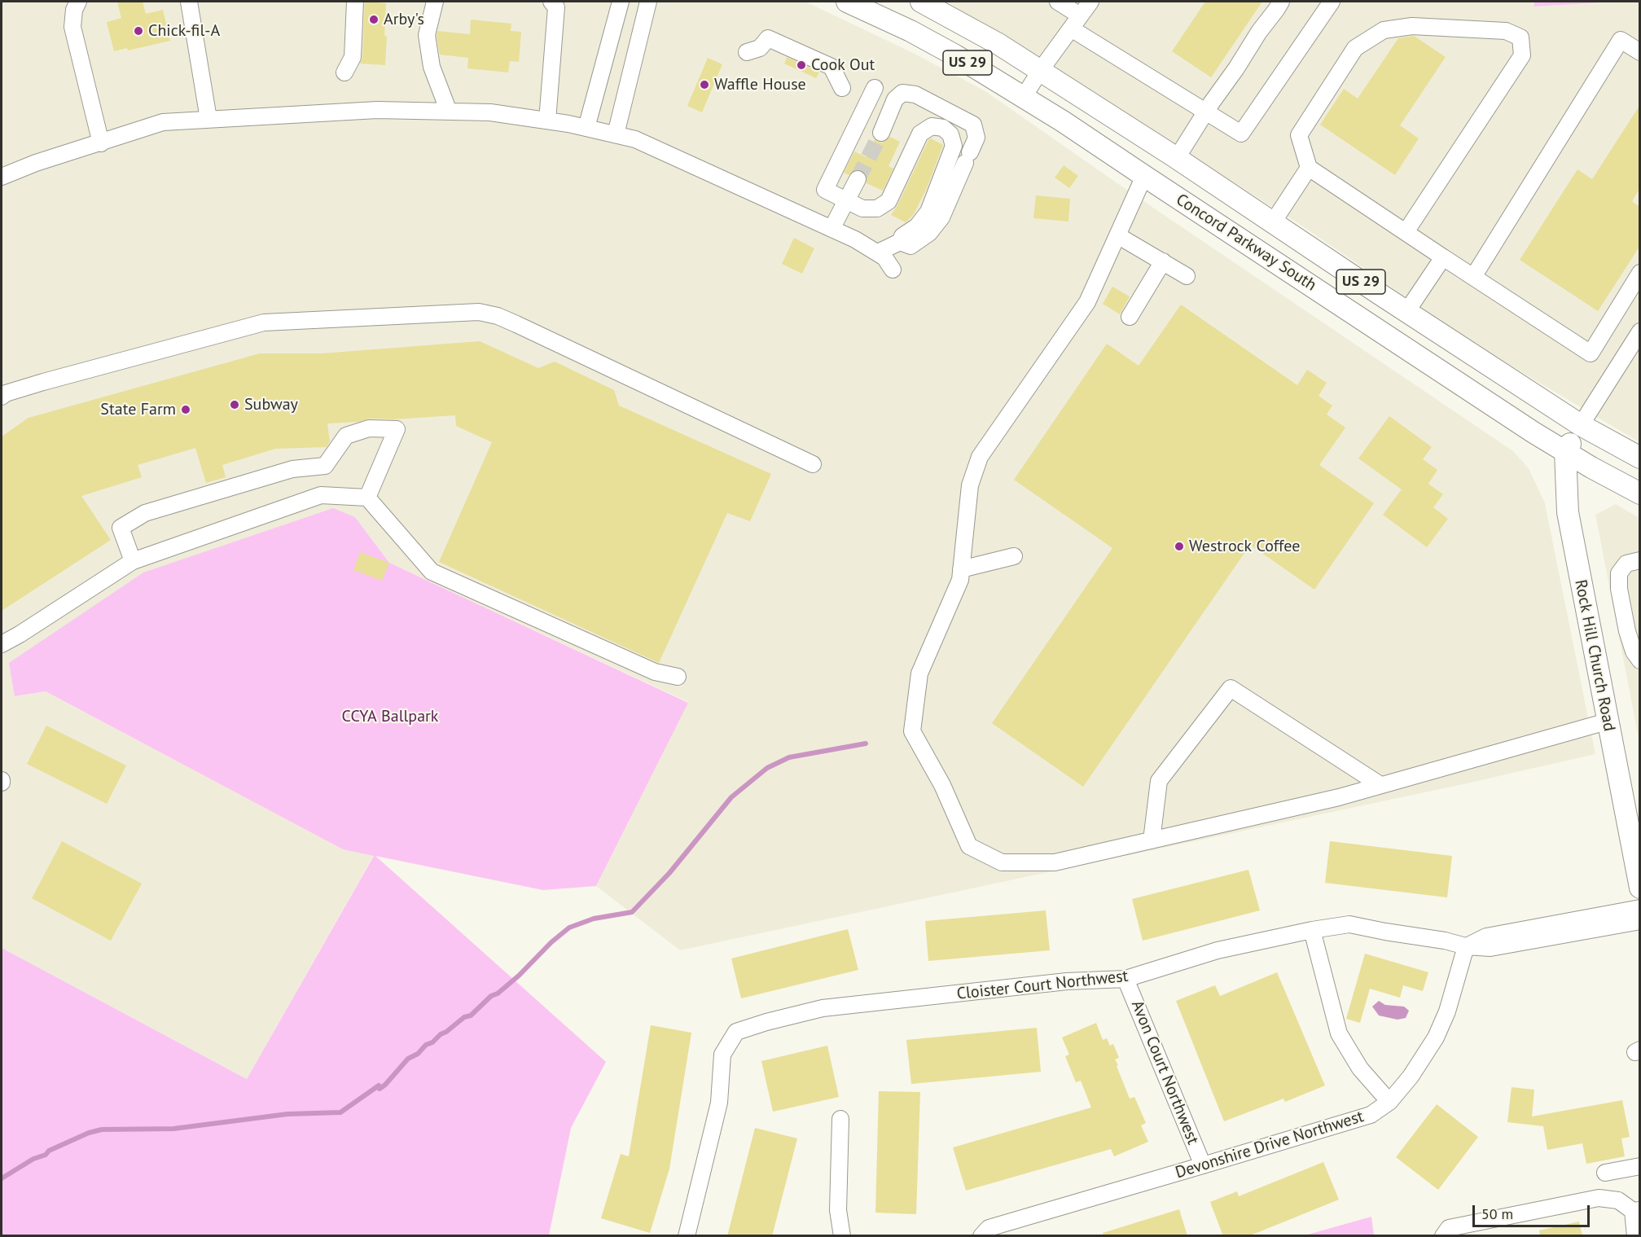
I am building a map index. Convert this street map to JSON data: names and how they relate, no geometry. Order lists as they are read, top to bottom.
{
  "streets": {
    "main road": ["US 29", "Concord Parkway South", "Rock Hill Church Road"],
    "street": ["Cloister Court Northwest", "Avon Court Northwest", "Devonshire Drive Northwest"]
  },
  "crossings": [
    ["Concord Parkway South", "Rock Hill Church Road"],
    ["Cloister Court Northwest", "Avon Court Northwest"],
    ["Cloister Court Northwest", "Devonshire Drive Northwest"],
    ["Avon Court Northwest", "Devonshire Drive Northwest"]
  ],
  "parks": ["CCYA Ballpark"],
  "places": [
    "Arby's",
    "Chick-fil-A",
    "Cook Out",
    "Waffle House",
    "Subway",
    "State Farm",
    "Westrock Coffee"
  ],
  "scale_bar": "50 m"
}
